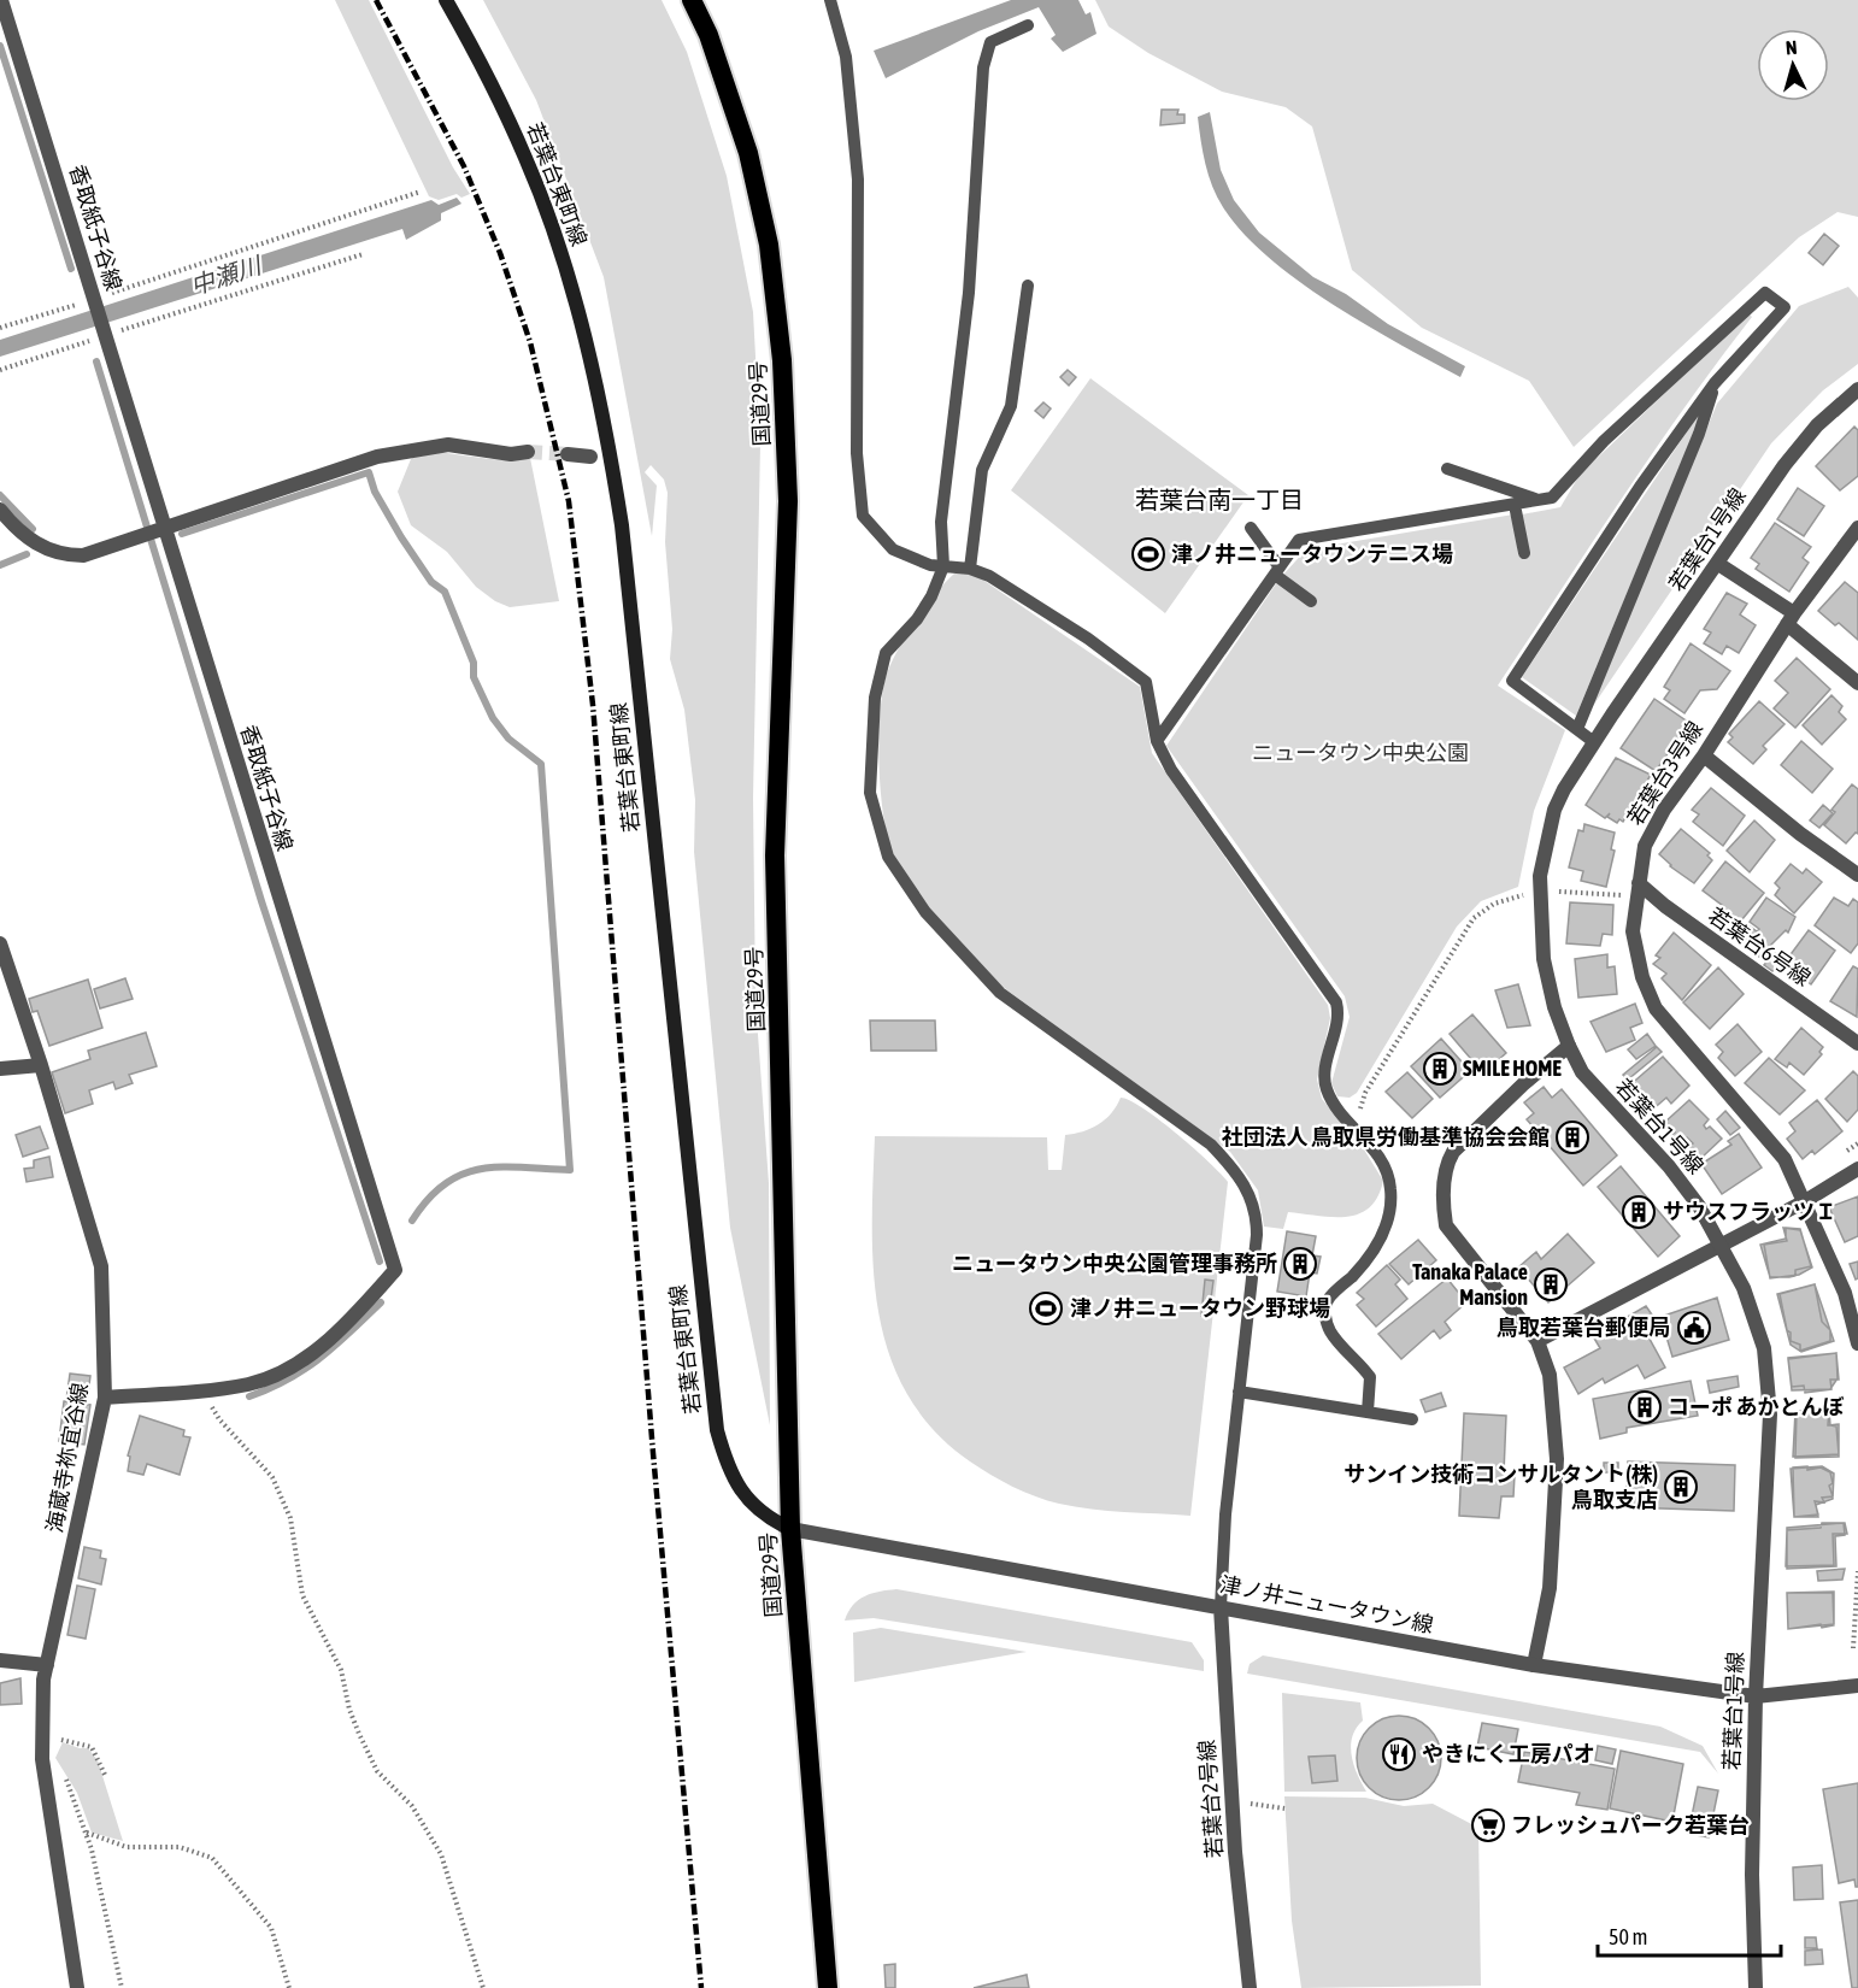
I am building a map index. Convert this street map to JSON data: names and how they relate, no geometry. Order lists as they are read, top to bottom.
{
  "streets": {
    "highway": ["国道29号"],
    "main road": ["若葉台東町線"],
    "street": [
      "香取紙子谷線",
      "若葉台1号線",
      "若葉台3号線",
      "若葉台6号線",
      "海蔵寺祢宜谷線",
      "津ノ井ニュータウン線",
      "若葉台2号線"
    ]
  },
  "crossings": [
    ["若葉台東町線", "国道29号"],
    ["若葉台東町線", "津ノ井ニュータウン線"],
    ["香取紙子谷線", "海蔵寺祢宜谷線"],
    ["国道29号", "津ノ井ニュータウン線"],
    ["若葉台1号線", "津ノ井ニュータウン線"],
    ["若葉台3号線", "若葉台6号線"],
    ["津ノ井ニュータウン線", "若葉台2号線"]
  ],
  "districts": ["若葉台南一丁目"],
  "water": ["中瀬川"],
  "parks": ["ニュータウン中央公園"],
  "places": {
    "sports": ["津ノ井ニュータウンテニス場", "津ノ井ニュータウン野球場"],
    "building": [
      "SMILE HOME",
      "社団法人 鳥取県労働基準協会会館",
      "サウスフラッツＩ",
      "ニュータウン中央公園管理事務所",
      "Tanaka Palace Mansion",
      "コーポ あかとんぼ",
      "サンイン技術コンサルタント(株) 鳥取支店"
    ],
    "public building": ["鳥取若葉台郵便局"],
    "restaurant": ["やきにく工房パオ"],
    "supermarket": ["フレッシュパーク若葉台"]
  },
  "scale_bar": "50 m",
  "north": "top"
}
